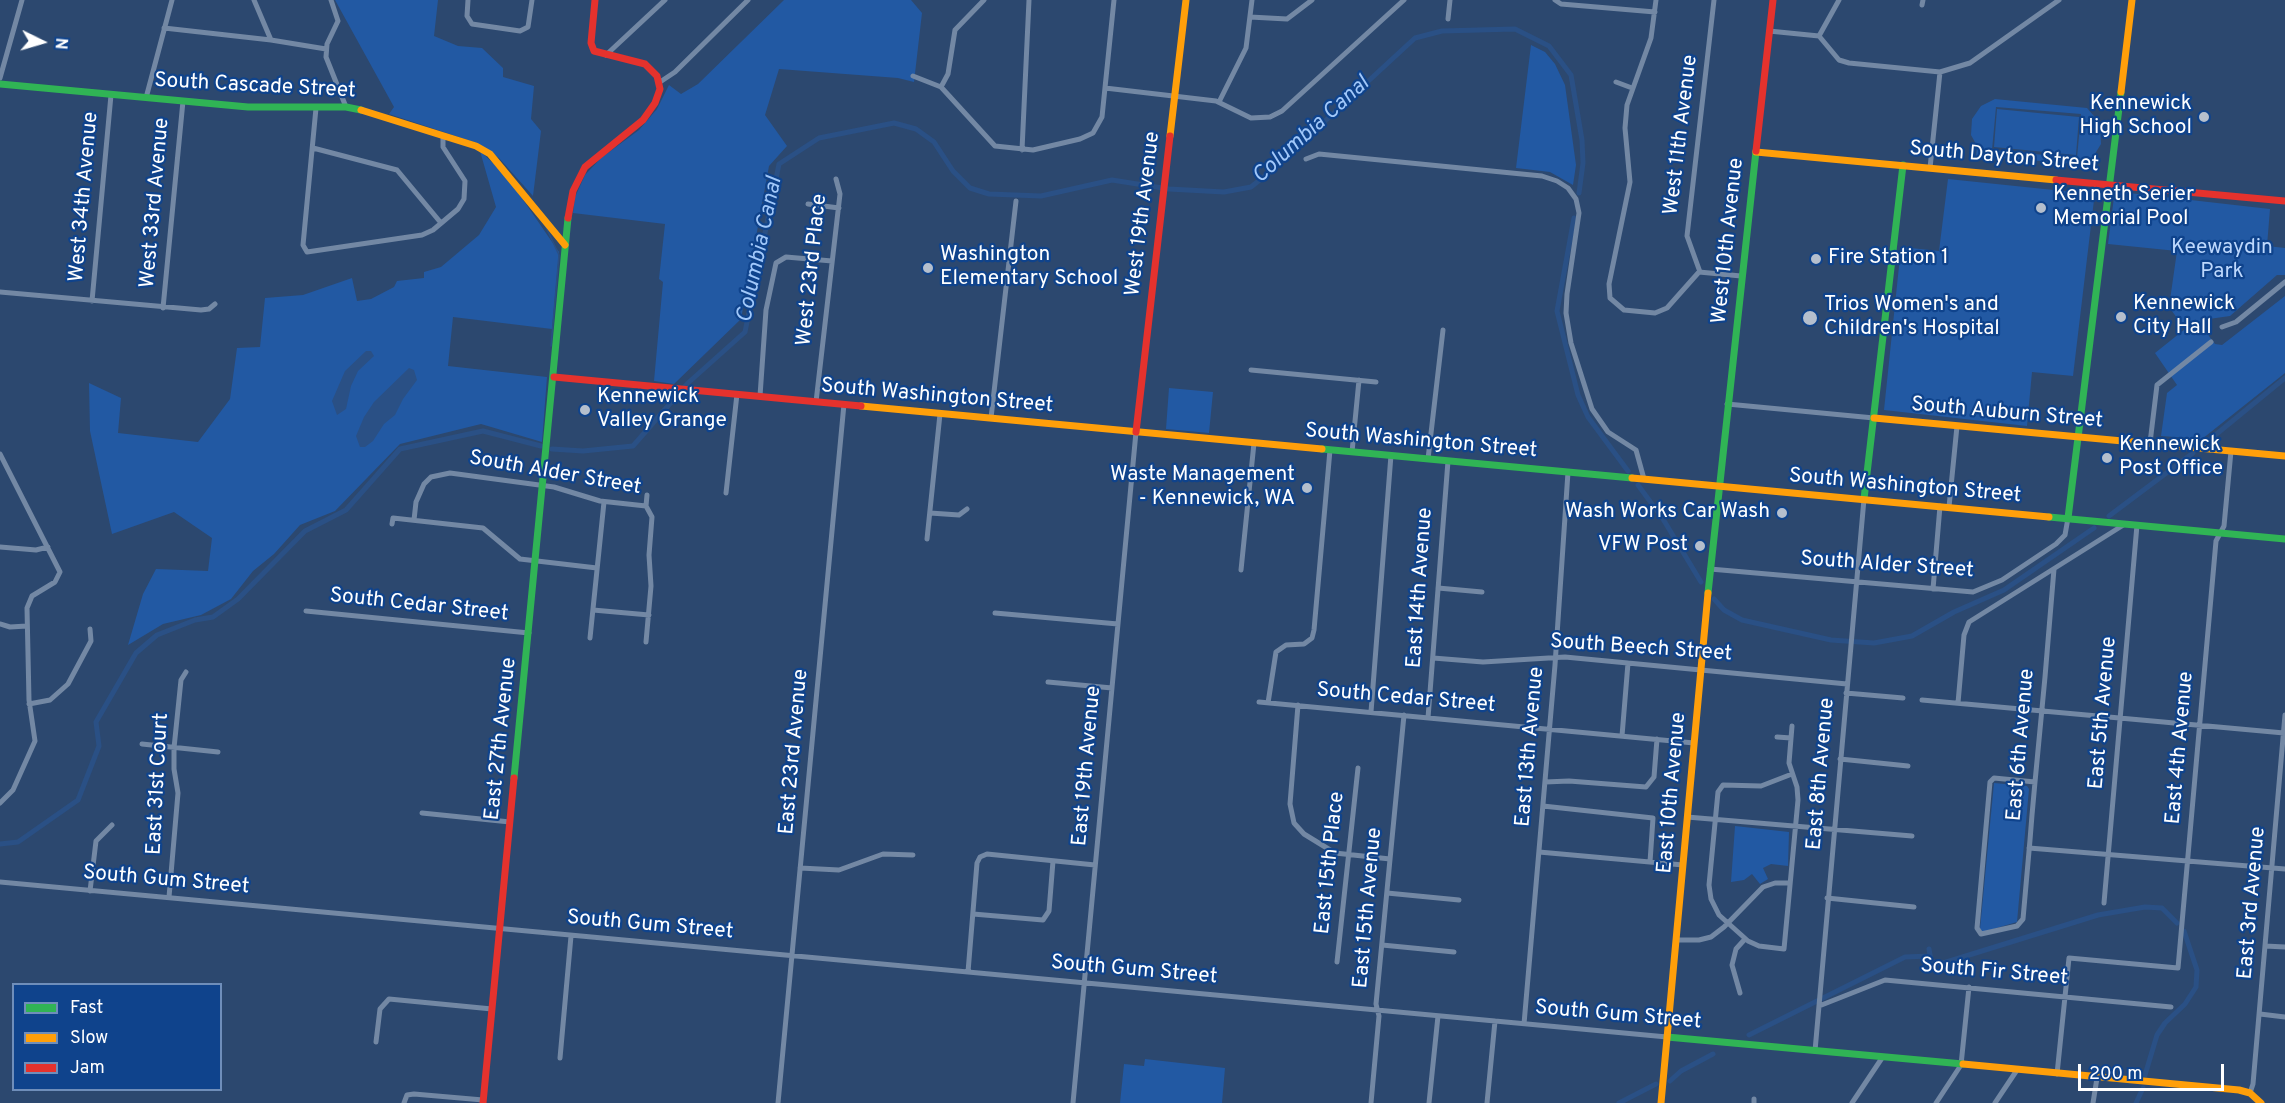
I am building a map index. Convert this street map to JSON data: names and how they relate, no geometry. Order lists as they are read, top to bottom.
{
  "streets": {
    "main road": [
      "South Cascade Street",
      "South Dayton Street",
      "West 19th Avenue",
      "West 10th Avenue",
      "South Washington Street",
      "South Auburn Street",
      "East 27th Avenue",
      "East 10th Avenue",
      "South Gum Street"
    ],
    "street": [
      "West 11th Avenue",
      "West 34th Avenue",
      "West 33rd Avenue",
      "West 23rd Place",
      "South Alder Street",
      "East 14th Avenue",
      "South Cedar Street",
      "South Beech Street",
      "East 5th Avenue",
      "East 6th Avenue",
      "East 13th Avenue",
      "East 4th Avenue",
      "East 23rd Avenue",
      "East 19th Avenue",
      "East 8th Avenue",
      "East 31st Court",
      "East 15th Place",
      "East 3rd Avenue",
      "East 15th Avenue",
      "South Fir Street"
    ]
  },
  "crossings": [
    ["South Cascade Street", "West 34th Avenue"],
    ["South Cascade Street", "West 33rd Avenue"],
    ["South Cascade Street", "East 27th Avenue"],
    ["South Dayton Street", "West 10th Avenue"],
    ["West 19th Avenue", "South Washington Street"],
    ["West 19th Avenue", "East 19th Avenue"],
    ["West 10th Avenue", "South Washington Street"],
    ["West 10th Avenue", "South Auburn Street"],
    ["West 10th Avenue", "East 10th Avenue"],
    ["West 23rd Place", "South Washington Street"],
    ["South Washington Street", "South Alder Street"],
    ["South Washington Street", "East 14th Avenue"],
    ["South Washington Street", "East 5th Avenue"],
    ["South Washington Street", "East 27th Avenue"],
    ["South Washington Street", "East 13th Avenue"],
    ["South Washington Street", "East 4th Avenue"],
    ["South Washington Street", "East 23rd Avenue"],
    ["South Washington Street", "East 19th Avenue"],
    ["South Washington Street", "East 8th Avenue"],
    ["South Washington Street", "East 10th Avenue"],
    ["South Auburn Street", "East 4th Avenue"],
    ["South Alder Street", "East 27th Avenue"],
    ["South Alder Street", "East 8th Avenue"],
    ["South Alder Street", "East 10th Avenue"],
    ["East 14th Avenue", "South Cedar Street"],
    ["East 14th Avenue", "South Beech Street"],
    ["South Cedar Street", "East 27th Avenue"],
    ["South Cedar Street", "East 13th Avenue"],
    ["South Cedar Street", "East 10th Avenue"],
    ["South Cedar Street", "East 15th Avenue"],
    ["South Beech Street", "East 13th Avenue"],
    ["South Beech Street", "East 8th Avenue"],
    ["South Beech Street", "East 10th Avenue"],
    ["East 27th Avenue", "South Gum Street"],
    ["East 13th Avenue", "South Gum Street"],
    ["East 4th Avenue", "South Fir Street"],
    ["East 23rd Avenue", "South Gum Street"],
    ["East 19th Avenue", "South Gum Street"],
    ["East 8th Avenue", "South Gum Street"],
    ["East 8th Avenue", "South Fir Street"],
    ["East 31st Court", "South Gum Street"],
    ["East 10th Avenue", "South Gum Street"],
    ["South Gum Street", "East 3rd Avenue"],
    ["South Gum Street", "East 15th Avenue"]
  ],
  "water": ["Columbia Canal"],
  "parks": ["Keewaydin Park"],
  "places": [
    "Kennewick High School",
    "Kenneth Serier Memorial Pool",
    "Fire Station 1",
    "Washington Elementary School",
    "Kennewick City Hall",
    "Trios Women's and Children's Hospital",
    "Kennewick Valley Grange",
    "Kennewick Post Office",
    "Waste Management - Kennewick, WA",
    "Wash Works Car Wash",
    "VFW Post"
  ],
  "legend": ["Fast", "Slow", "Jam"],
  "scale_bar": "200 m",
  "north": "right"
}
